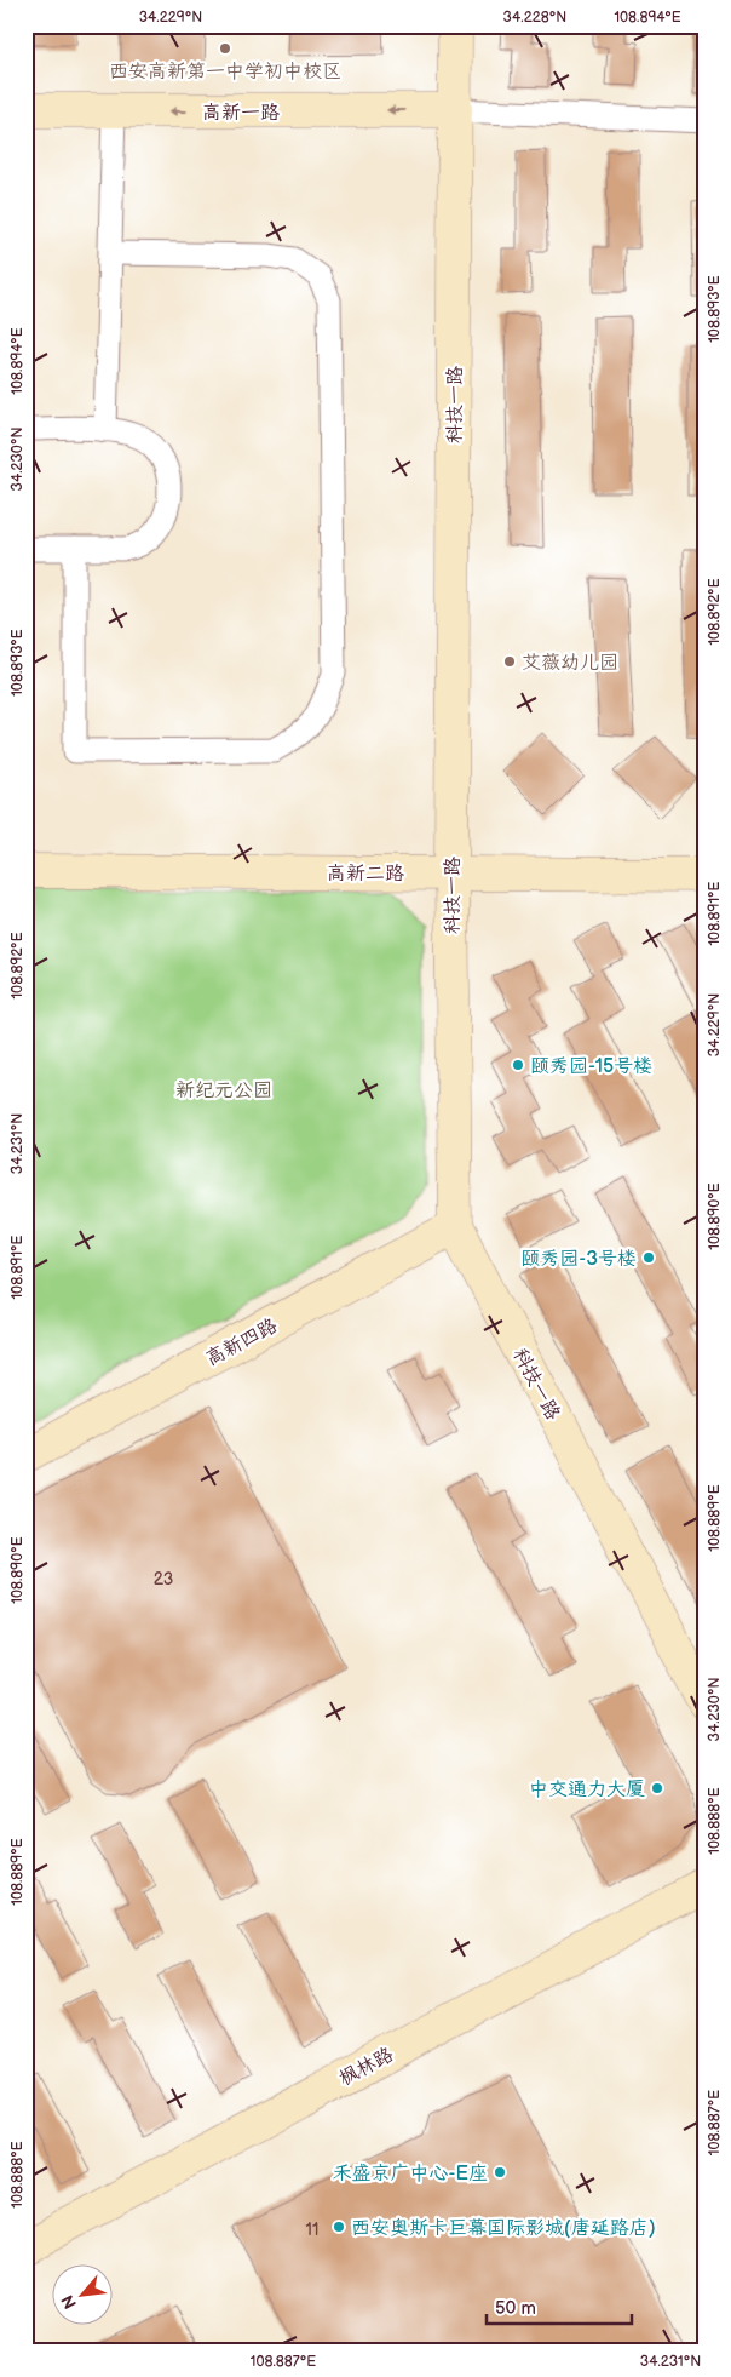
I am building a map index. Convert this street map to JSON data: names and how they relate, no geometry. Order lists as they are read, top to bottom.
{
  "streets": {
    "street": [
      "高新一路",
      "科技一路",
      "高新二路",
      "高新四路",
      "枫林路"
    ]
  },
  "crossings": [
    ["高新一路", "科技一路"],
    ["科技一路", "高新二路"],
    ["科技一路", "高新四路"]
  ],
  "one_way": ["高新一路"],
  "parks": ["新纪元公园"],
  "places": [
    "西安高新第一中学初中校区",
    "艾薇幼儿园",
    "颐秀园-15号楼",
    "颐秀园-3号楼",
    "中交通力大厦",
    "禾盛京广中心-E座",
    "西安奥斯卡巨幕国际影城(唐延路店)"
  ],
  "house_numbers": ["23", "11"],
  "scale_bar": "50 m",
  "north": "bottom left",
  "coordinates": [
    "34.229°N",
    "34.228°N",
    "108.894°E",
    "108.893°E",
    "34.230°N",
    "108.892°E",
    "108.891°E",
    "34.231°N",
    "108.890°E",
    "108.889°E",
    "108.888°E",
    "108.887°E"
  ]
}
